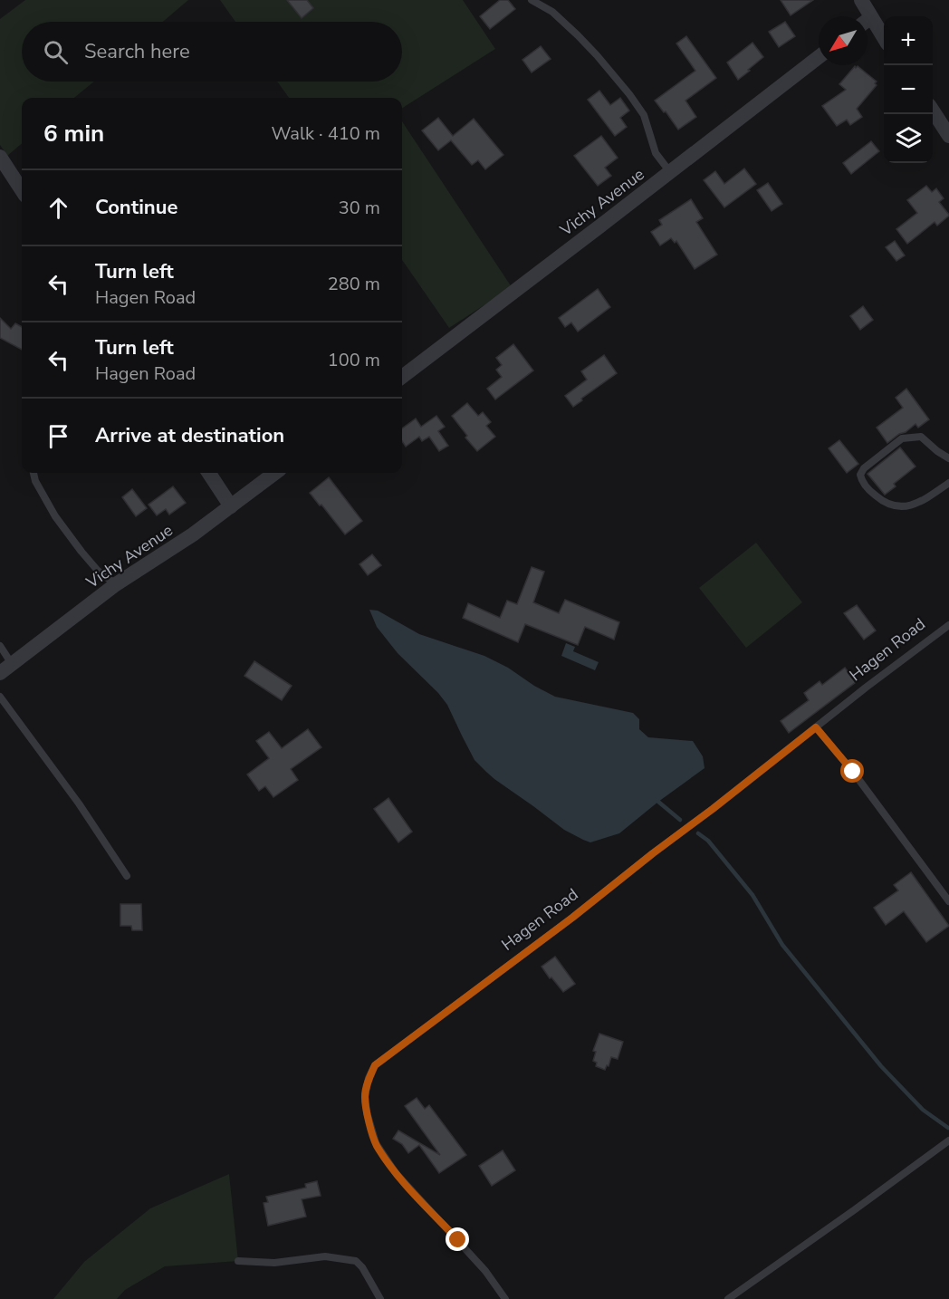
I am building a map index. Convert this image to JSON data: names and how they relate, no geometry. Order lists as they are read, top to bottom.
{
  "streets": {
    "street": ["Vichy Avenue"],
    "lane": ["Hagen Road"]
  },
  "north": "bottom left",
  "page": {
    "map_buttons": ["+", "−"],
    "search": "Search here",
    "heading": ["6 min", "Walk · 410 m"],
    "list": [
      ["Continue", "30 m"],
      ["Turn left", "Hagen Road", "280 m"],
      ["Turn left", "Hagen Road", "100 m"],
      "Arrive at destination"
    ]
  }
}
